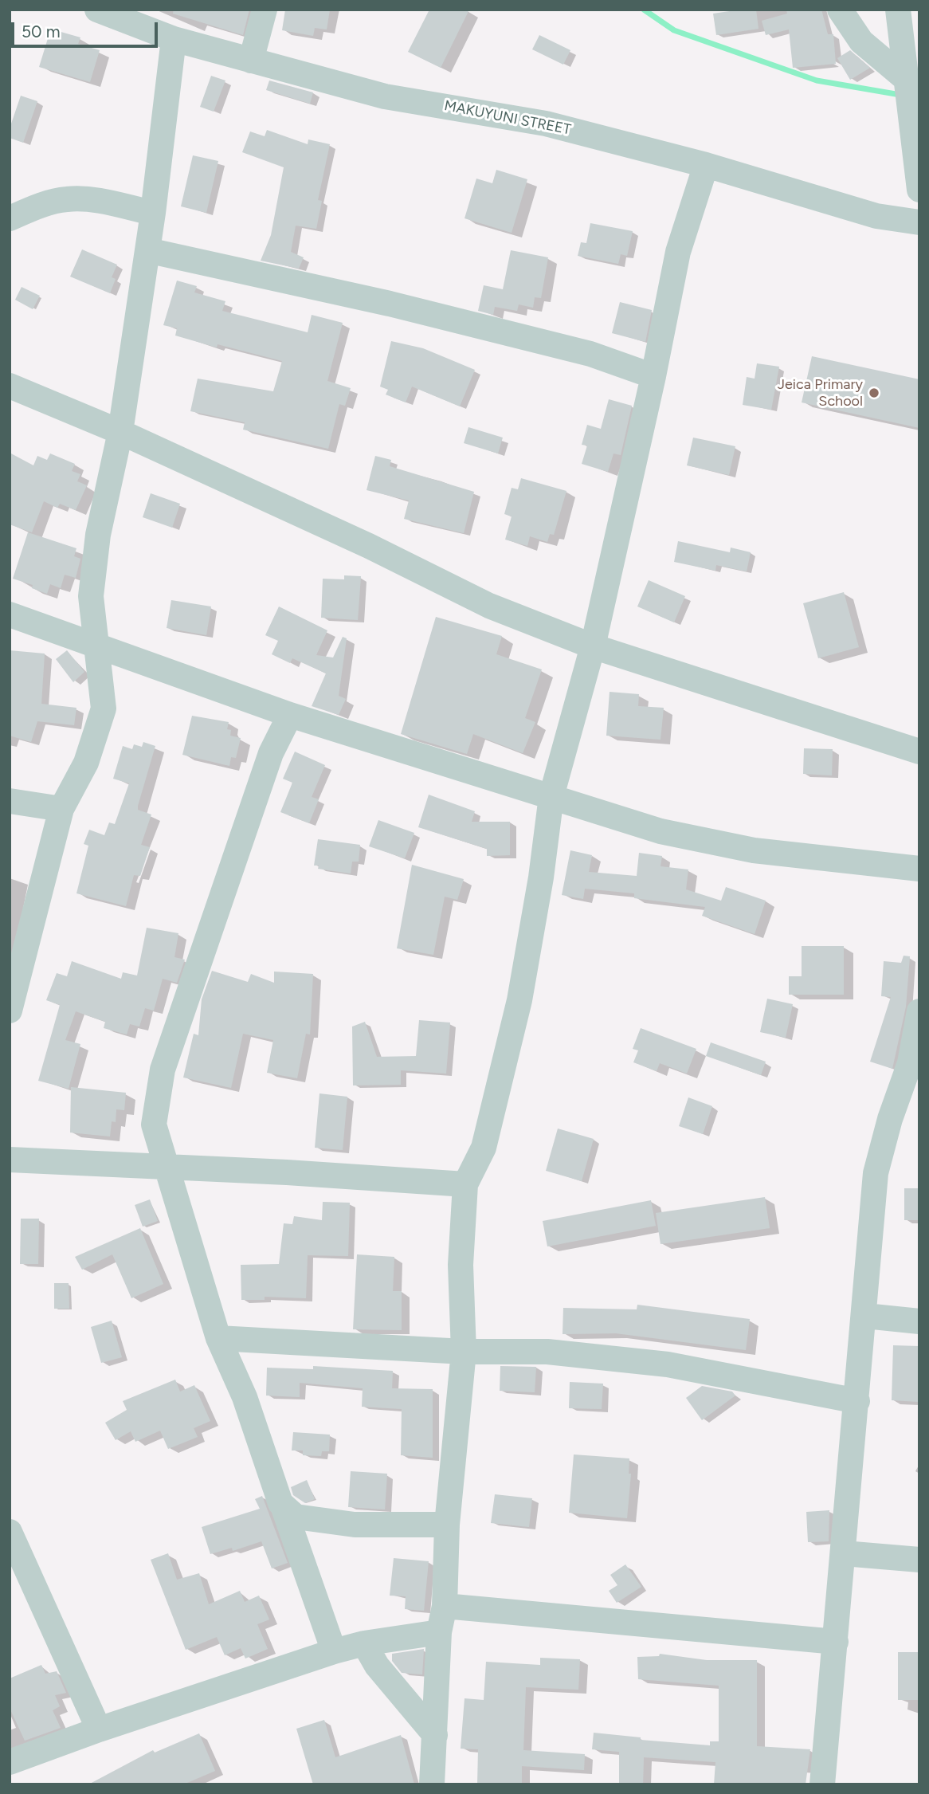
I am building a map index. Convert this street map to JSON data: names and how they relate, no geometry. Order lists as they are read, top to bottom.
{
  "streets": {
    "street": ["MAKUYUNI STREET"]
  },
  "places": ["Jeica Primary School"],
  "scale_bar": "50 m"
}
